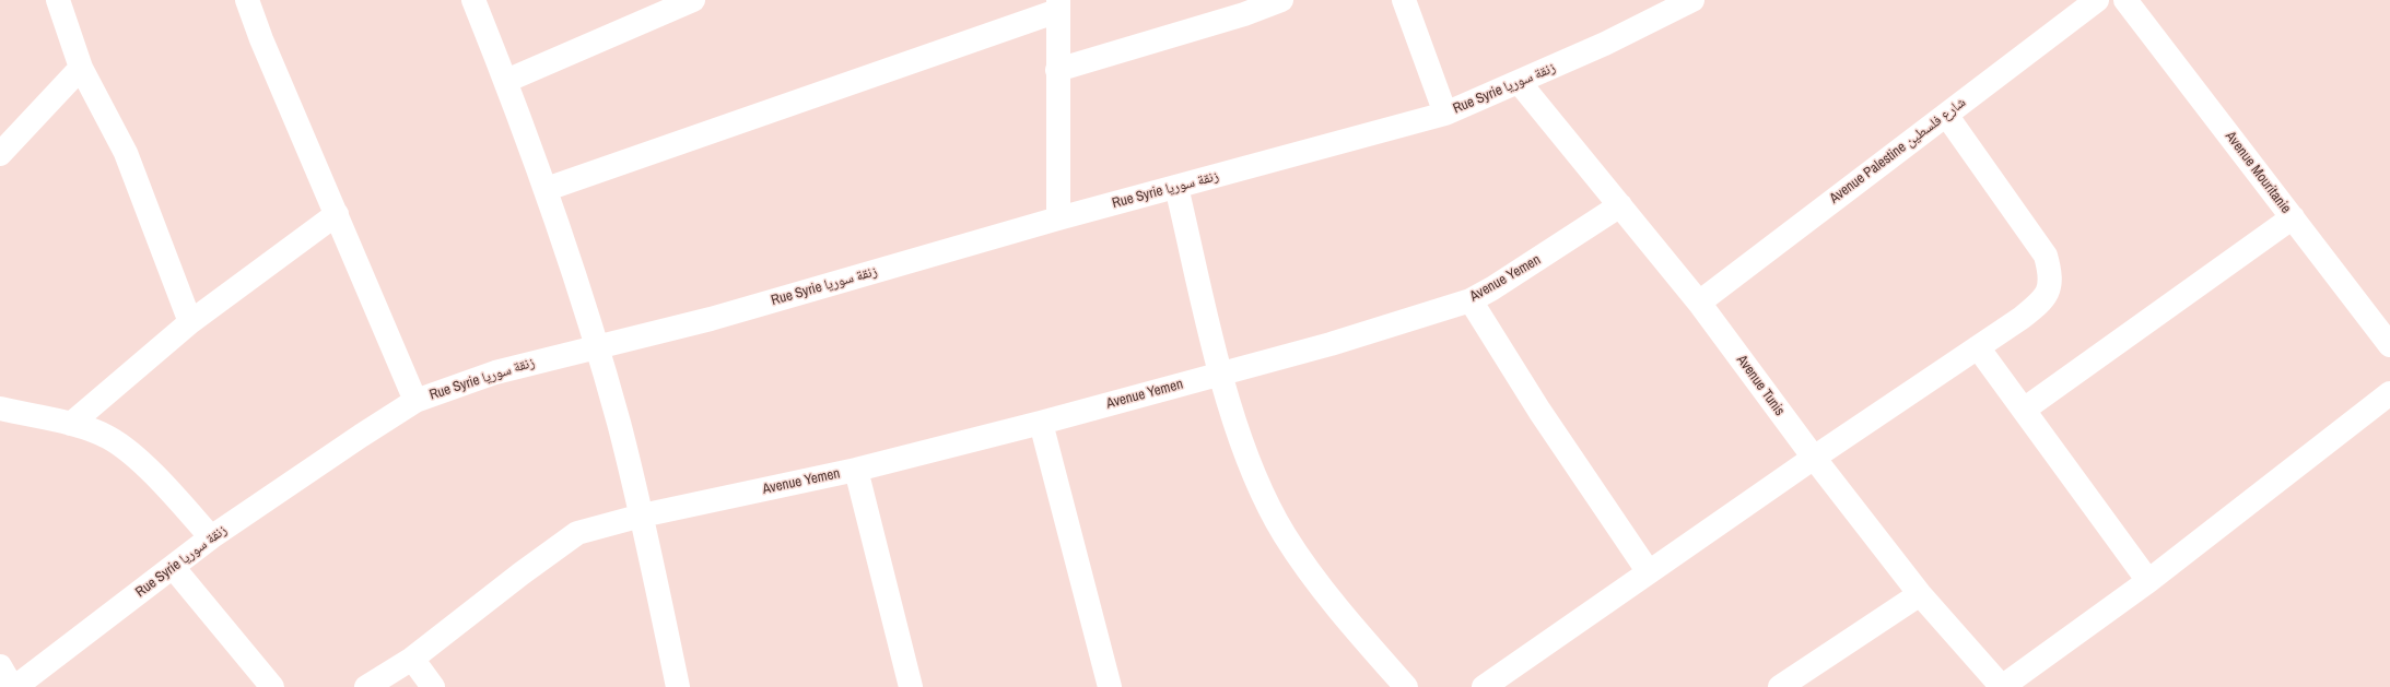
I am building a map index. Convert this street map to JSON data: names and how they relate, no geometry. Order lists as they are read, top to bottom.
{
  "streets": {
    "street": [
      "Rue Syrie زنقة سوريا",
      "Avenue Palestine شارع فلسطين",
      "Avenue Mouritanie",
      "Avenue Yemen",
      "Avenue Tunis"
    ]
  },
  "crossings": [
    ["Rue Syrie زنقة سوريا", "Avenue Tunis"],
    ["Avenue Palestine شارع فلسطين", "Avenue Tunis"],
    ["Avenue Yemen", "Avenue Tunis"]
  ]
}
